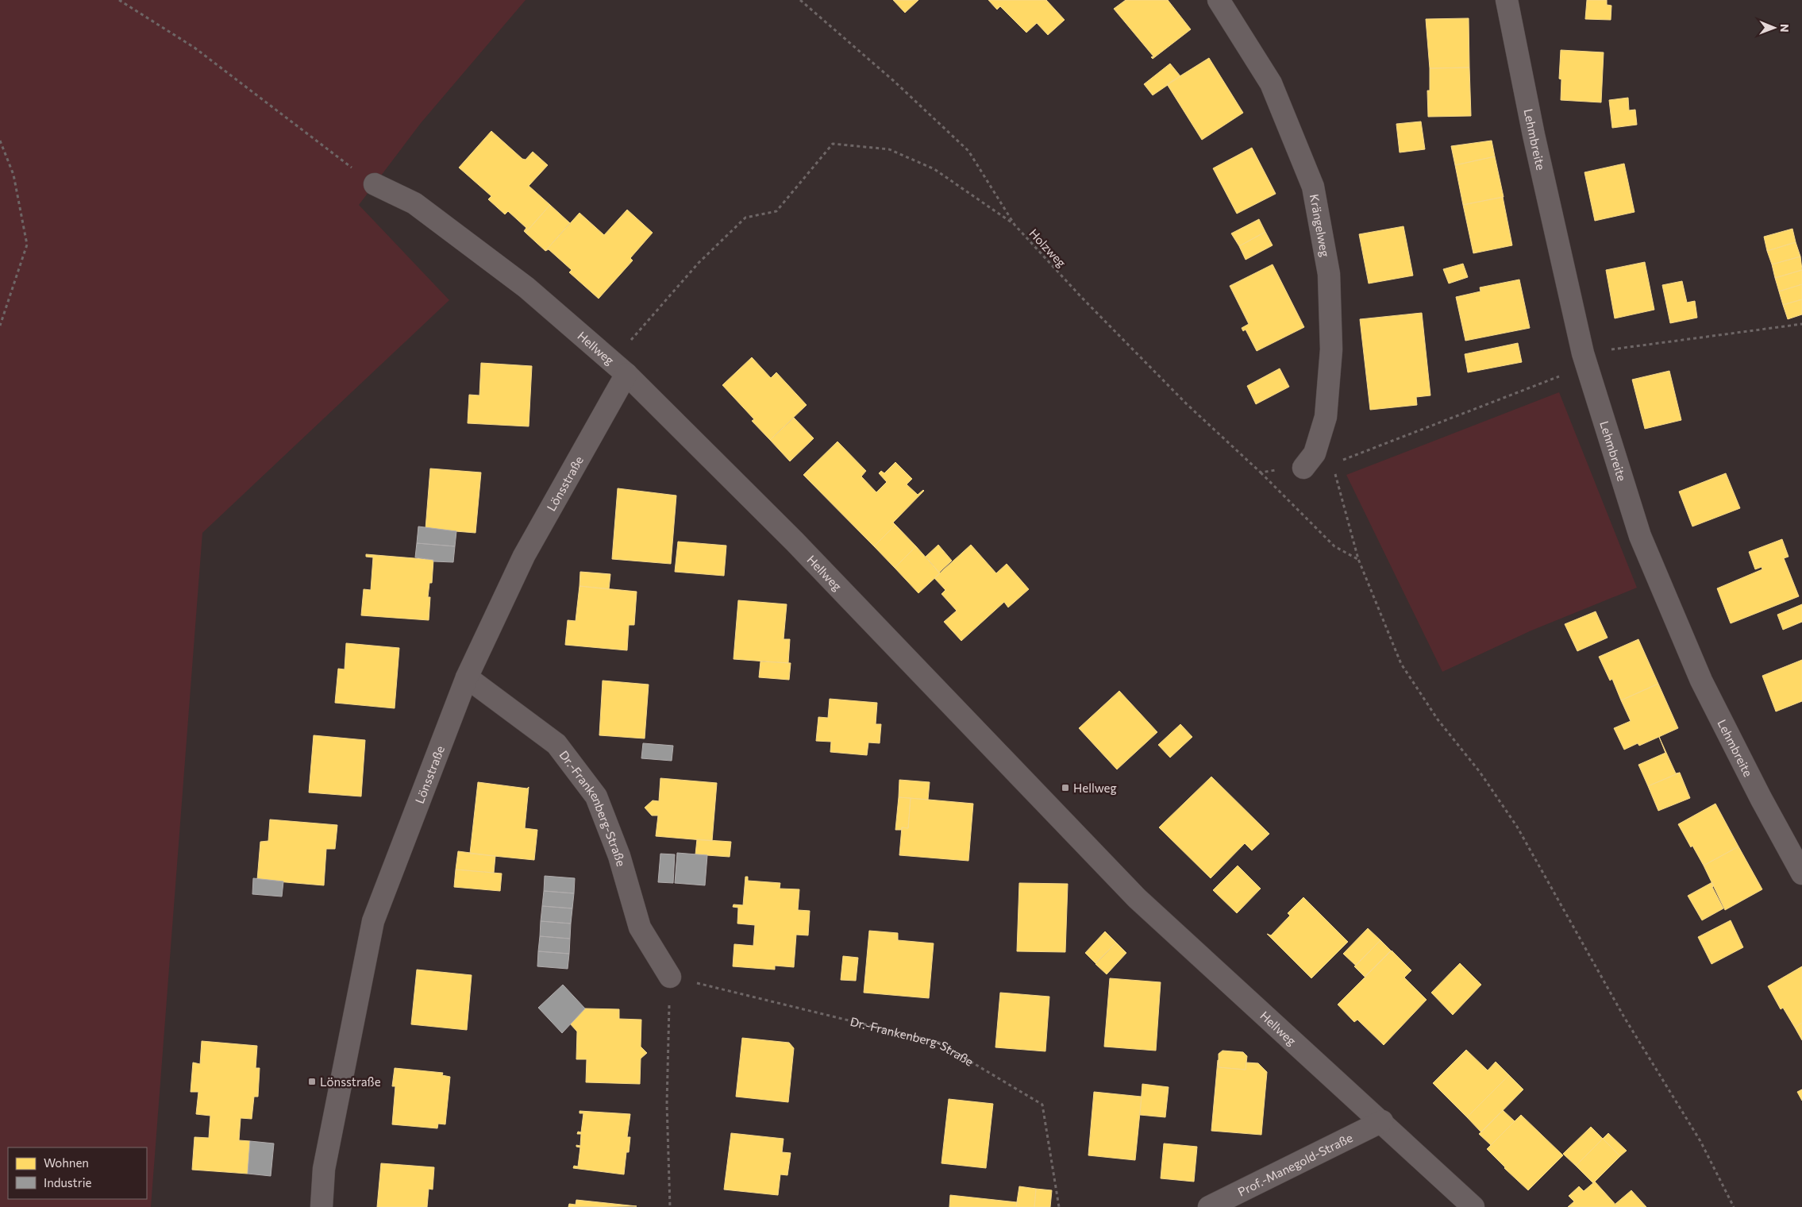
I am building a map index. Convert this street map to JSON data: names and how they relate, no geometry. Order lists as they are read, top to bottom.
{
  "streets": {
    "street": [
      "Lehmbreite",
      "Krängelweg",
      "Hellweg",
      "Lönsstraße",
      "Dr.-Frankenberg-Straße",
      "Prof.-Manegold-Straße"
    ],
    "path": ["Holzweg"]
  },
  "crossings": [
    ["Hellweg", "Lönsstraße"],
    ["Hellweg", "Prof.-Manegold-Straße"],
    ["Lönsstraße", "Dr.-Frankenberg-Straße"]
  ],
  "places": {
    "transit": ["Hellweg", "Lönsstraße"]
  },
  "legend": ["Wohnen", "Industrie"],
  "north": "right"
}
